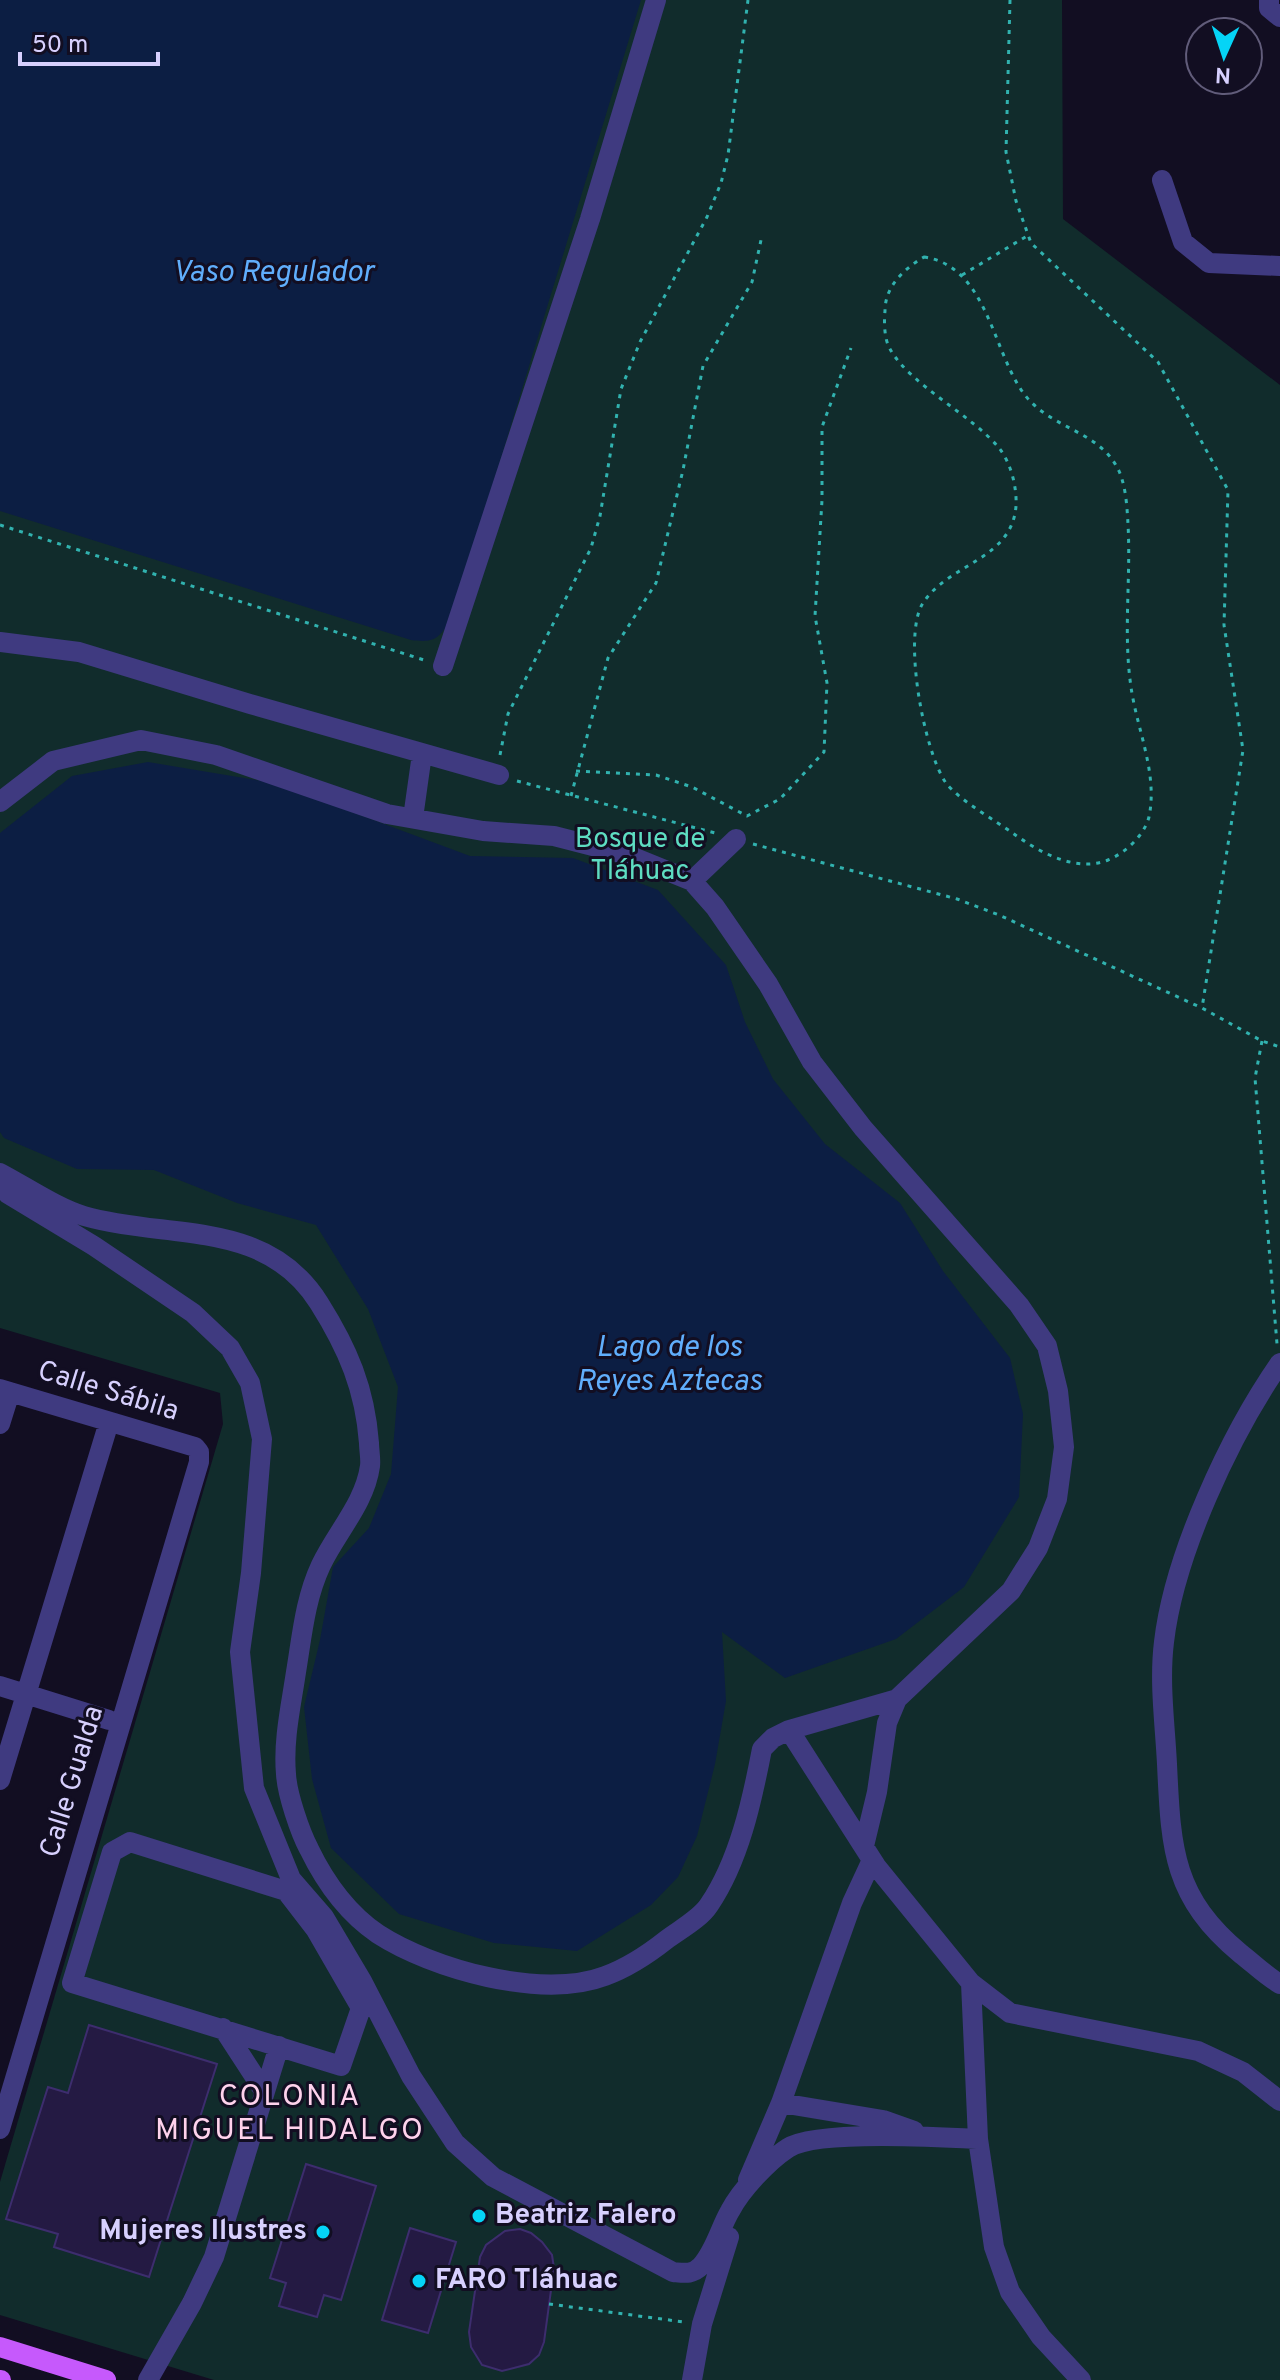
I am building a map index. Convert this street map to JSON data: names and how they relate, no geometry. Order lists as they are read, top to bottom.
{
  "streets": {
    "street": ["Calle Sábila", "Calle Gualda"]
  },
  "crossings": [
    ["Calle Sábila", "Calle Gualda"]
  ],
  "districts": ["COLONIA MIGUEL HIDALGO"],
  "water": ["Vaso Regulador", "Lago de los Reyes Aztecas"],
  "parks": ["Bosque de Tláhuac"],
  "places": ["Beatriz Falero", "Mujeres Ilustres", "FARO Tláhuac"],
  "scale_bar": "50 m",
  "north": "bottom"
}
